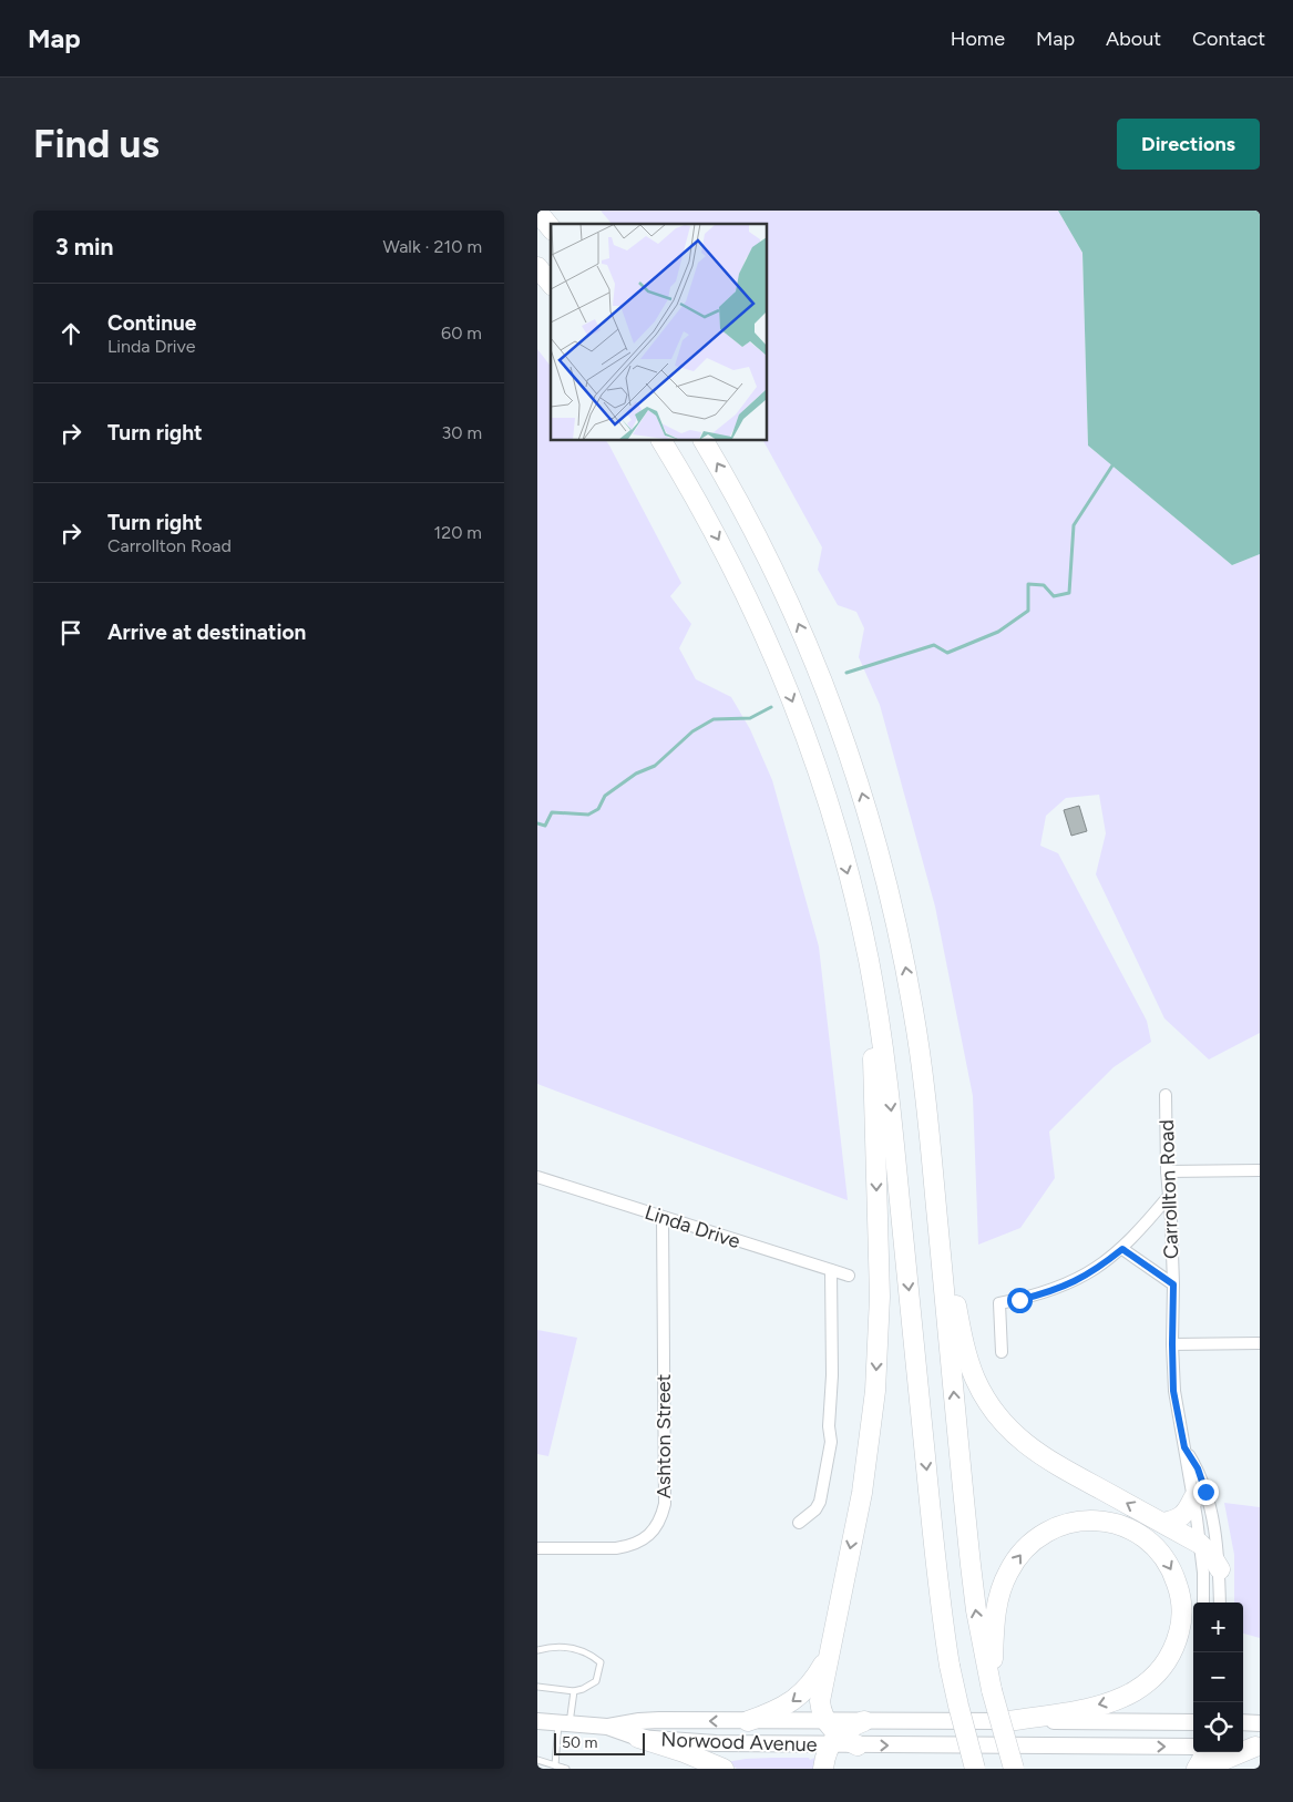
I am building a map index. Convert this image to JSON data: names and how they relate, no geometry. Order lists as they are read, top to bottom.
{
  "streets": {
    "main road": ["Norwood Avenue"],
    "street": ["Carrollton Road", "Linda Drive", "Ashton Street"]
  },
  "crossings": [
    ["Linda Drive", "Ashton Street"]
  ],
  "scale_bar": "50 m",
  "page": {
    "header": "Map",
    "nav": [
      "Home",
      "Map",
      "About",
      "Contact"
    ],
    "buttons": "Directions",
    "title": "Find us",
    "heading": ["3 min", "Walk · 210 m"],
    "list": [
      ["Continue", "Linda Drive", "60 m"],
      ["Turn right", "30 m"],
      ["Turn right", "Carrollton Road", "120 m"],
      "Arrive at destination"
    ],
    "map_buttons": ["+", "−"],
    "scale": "50 m"
  }
}
